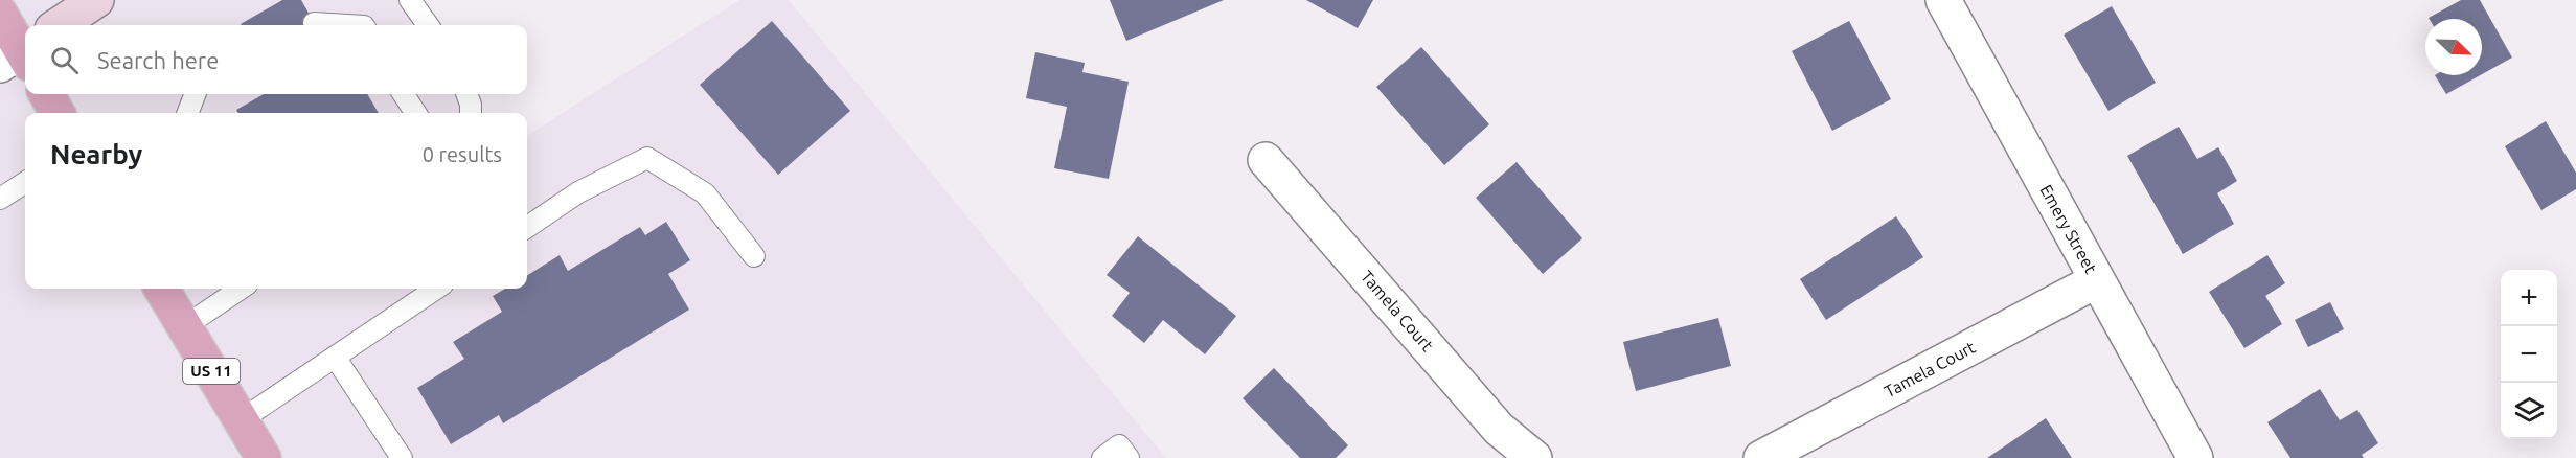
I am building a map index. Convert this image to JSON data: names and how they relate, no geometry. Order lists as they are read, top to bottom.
{
  "streets": {
    "main road": ["US 11"],
    "street": ["Emery Street", "Tamela Court"]
  },
  "crossings": [
    ["Emery Street", "Tamela Court"]
  ],
  "north": "bottom right",
  "page": {
    "search": "Search here",
    "heading": ["Nearby", "0 results"],
    "map_buttons": ["+", "−"]
  }
}
